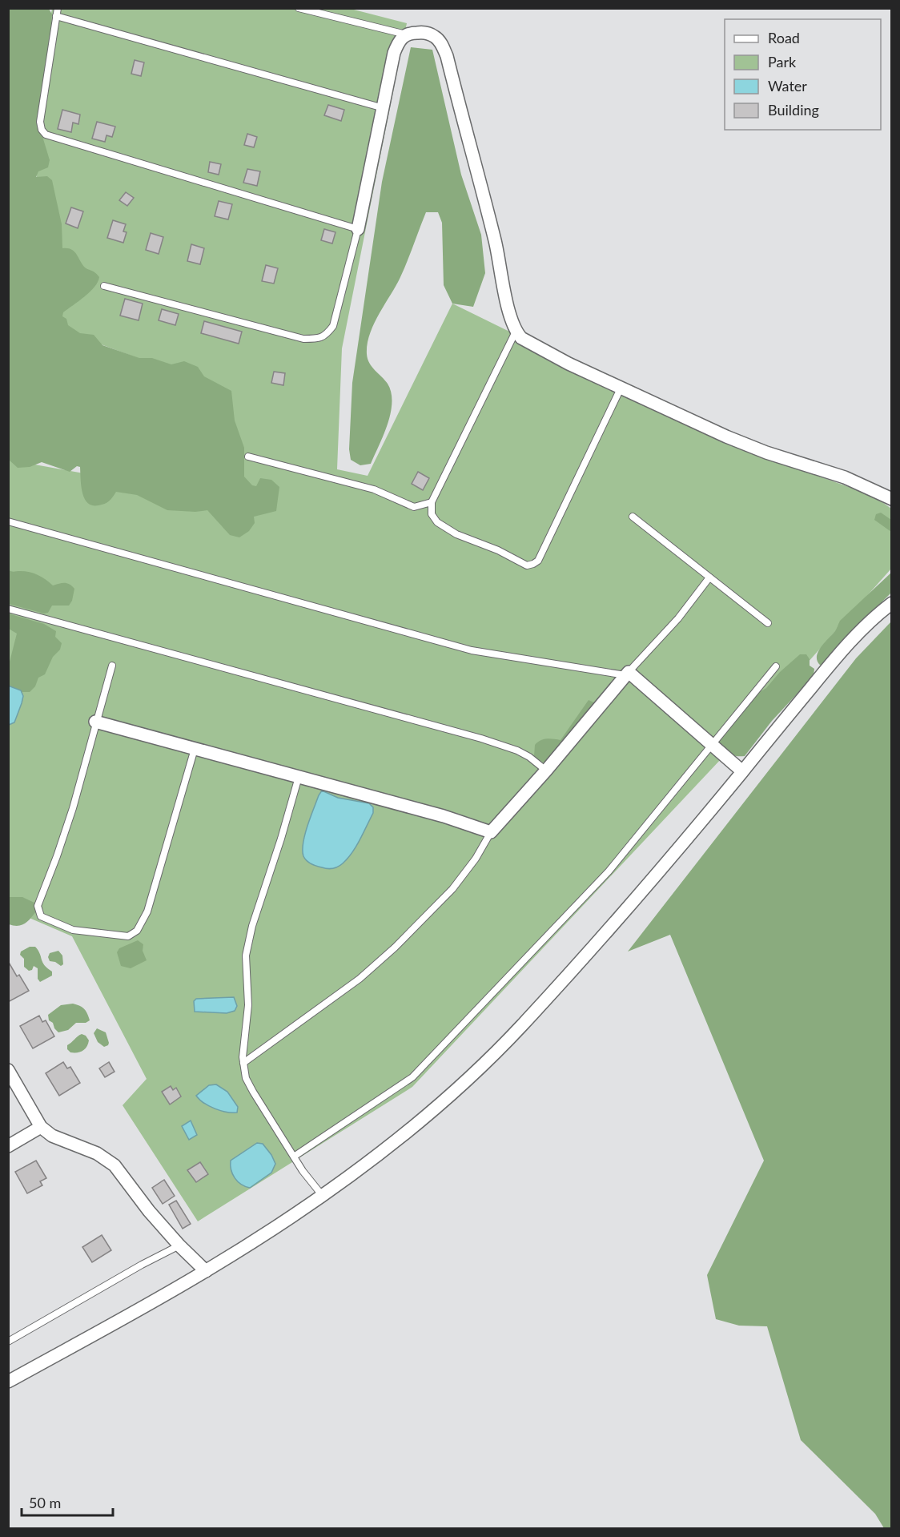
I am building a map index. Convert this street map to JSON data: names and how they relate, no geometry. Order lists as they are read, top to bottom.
{
  "legend": [
    "Road",
    "Park",
    "Water",
    "Building"
  ],
  "scale_bar": "50 m"
}
